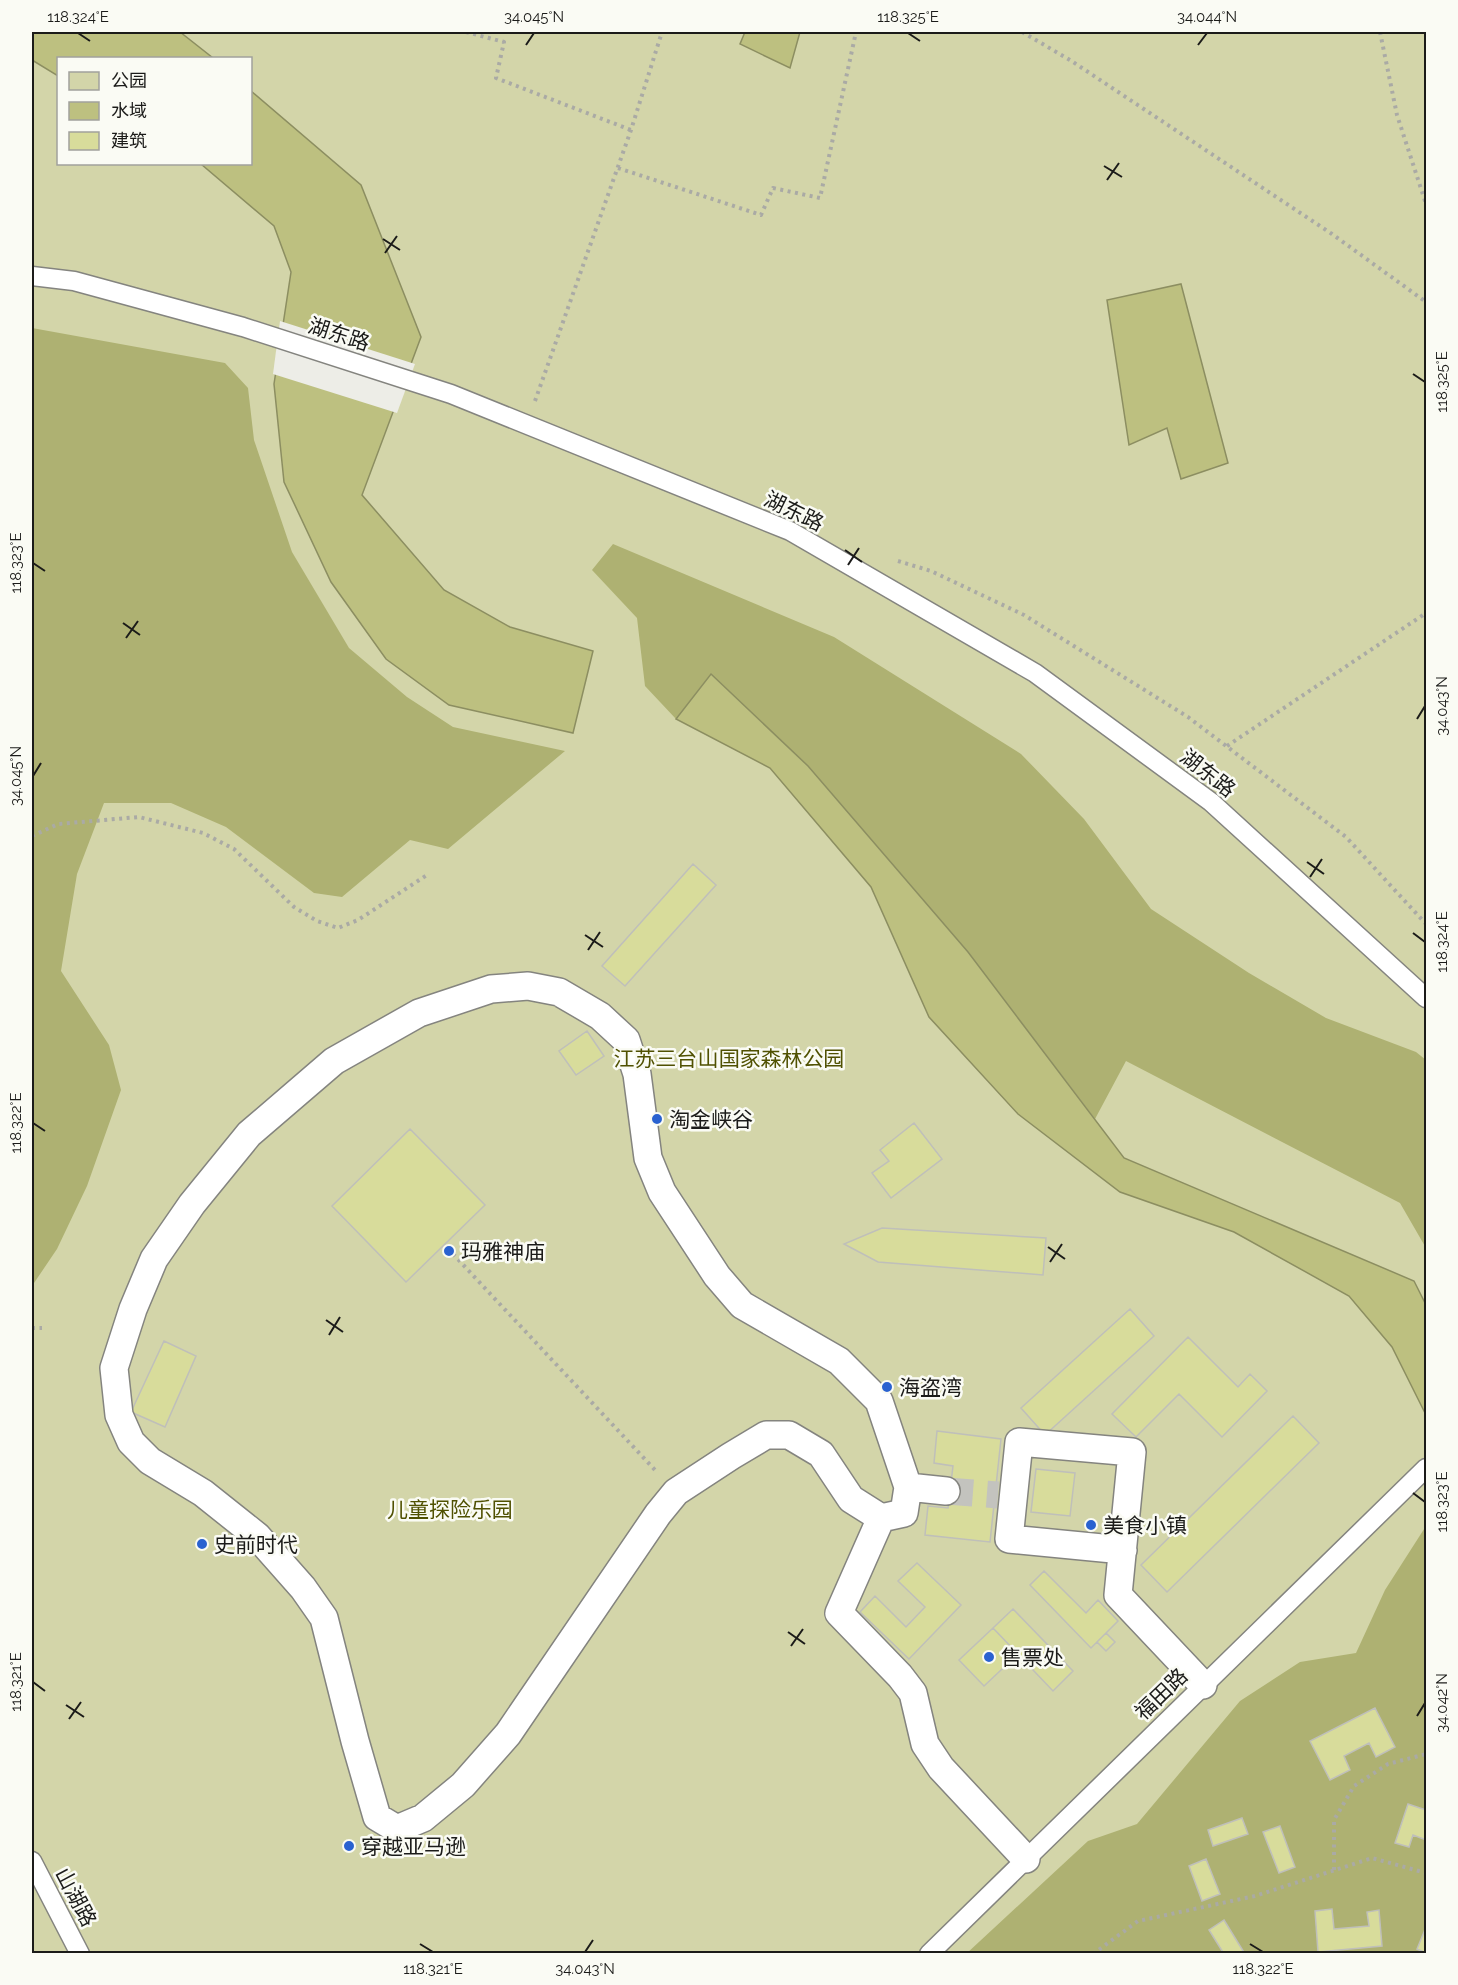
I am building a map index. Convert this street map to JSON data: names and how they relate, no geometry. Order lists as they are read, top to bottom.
{
  "streets": {
    "lane": ["湖东路", "福田路", "山湖路"]
  },
  "parks": ["江苏三台山国家森林公园", "儿童探险乐园"],
  "places": [
    "淘金峡谷",
    "玛雅神庙",
    "海盗湾",
    "美食小镇",
    "史前时代",
    "售票处",
    "穿越亚马逊"
  ],
  "legend": ["公园", "水域", "建筑"],
  "coordinates": [
    "118.324°E",
    "34.045°N",
    "118.325°E",
    "34.044°N",
    "118.323°E",
    "34.043°N",
    "118.322°E",
    "118.321°E",
    "34.042°N"
  ]
}
